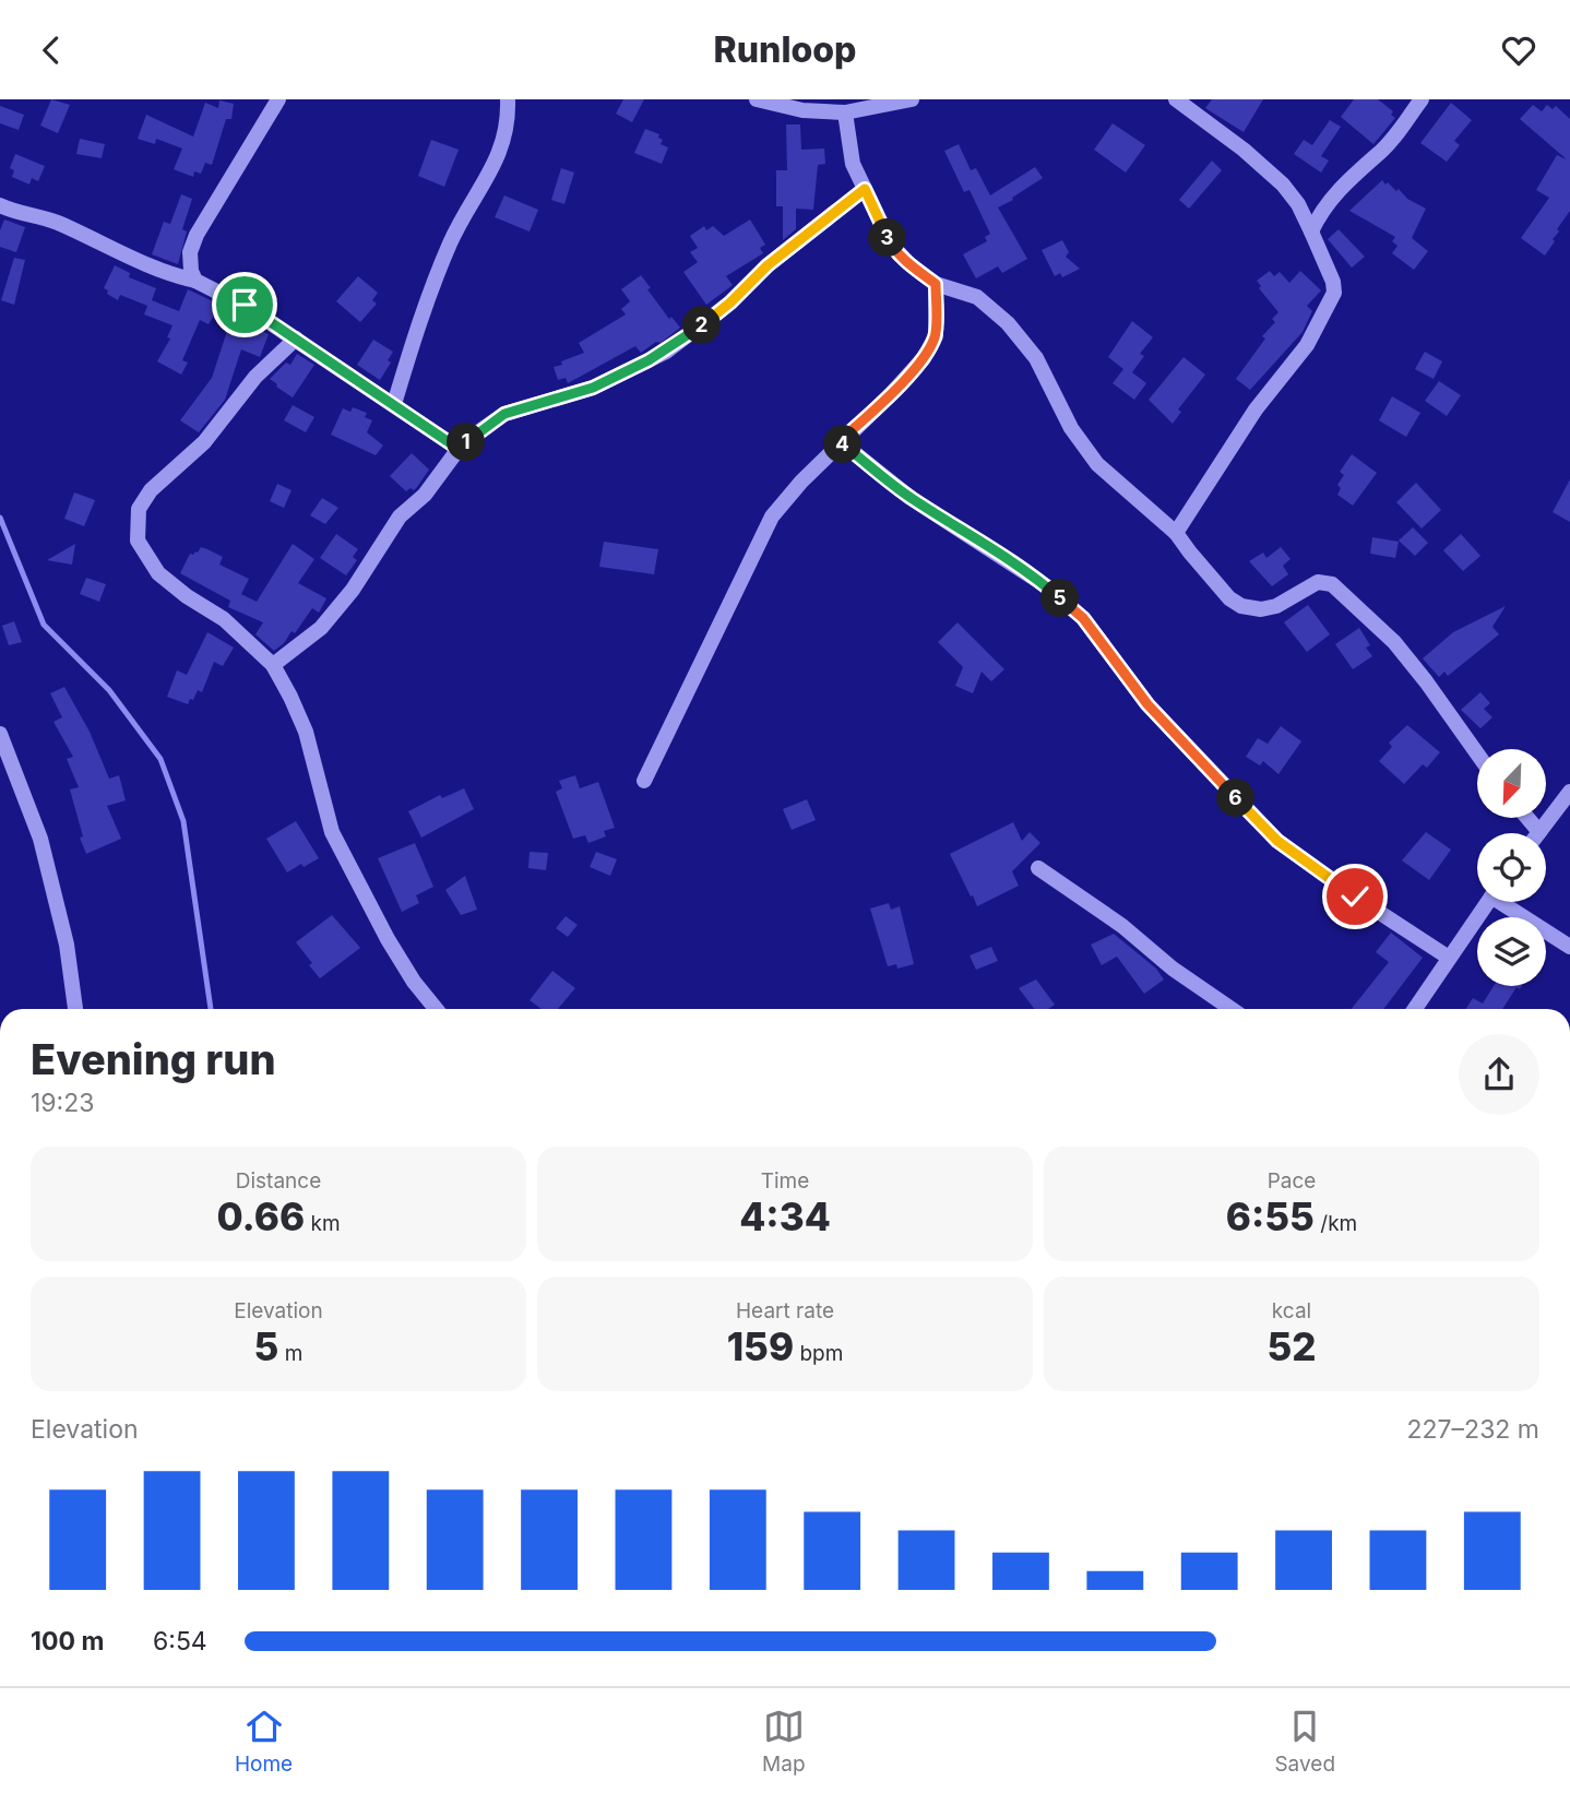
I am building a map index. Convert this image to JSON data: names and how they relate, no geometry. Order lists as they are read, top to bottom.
{
  "north": "bottom left",
  "page": {
    "header": "Runloop",
    "pins": [
      "3",
      "2",
      "1",
      "4",
      "5",
      "6"
    ],
    "heading": ["Evening run", "19:23"],
    "stats": [
      ["Distance", "0.66 km"],
      ["Time", "4:34"],
      ["Pace", "6:55 /km"],
      ["Elevation", "5 m"],
      ["Heart rate", "159 bpm"],
      ["kcal", "52"]
    ],
    "chart": ["Elevation", "227–232 m"],
    "list": [
      {
        "name": "100 m",
        "note": "6:54"
      }
    ],
    "tabs": ["Home", "Map", "Saved"]
  }
}
